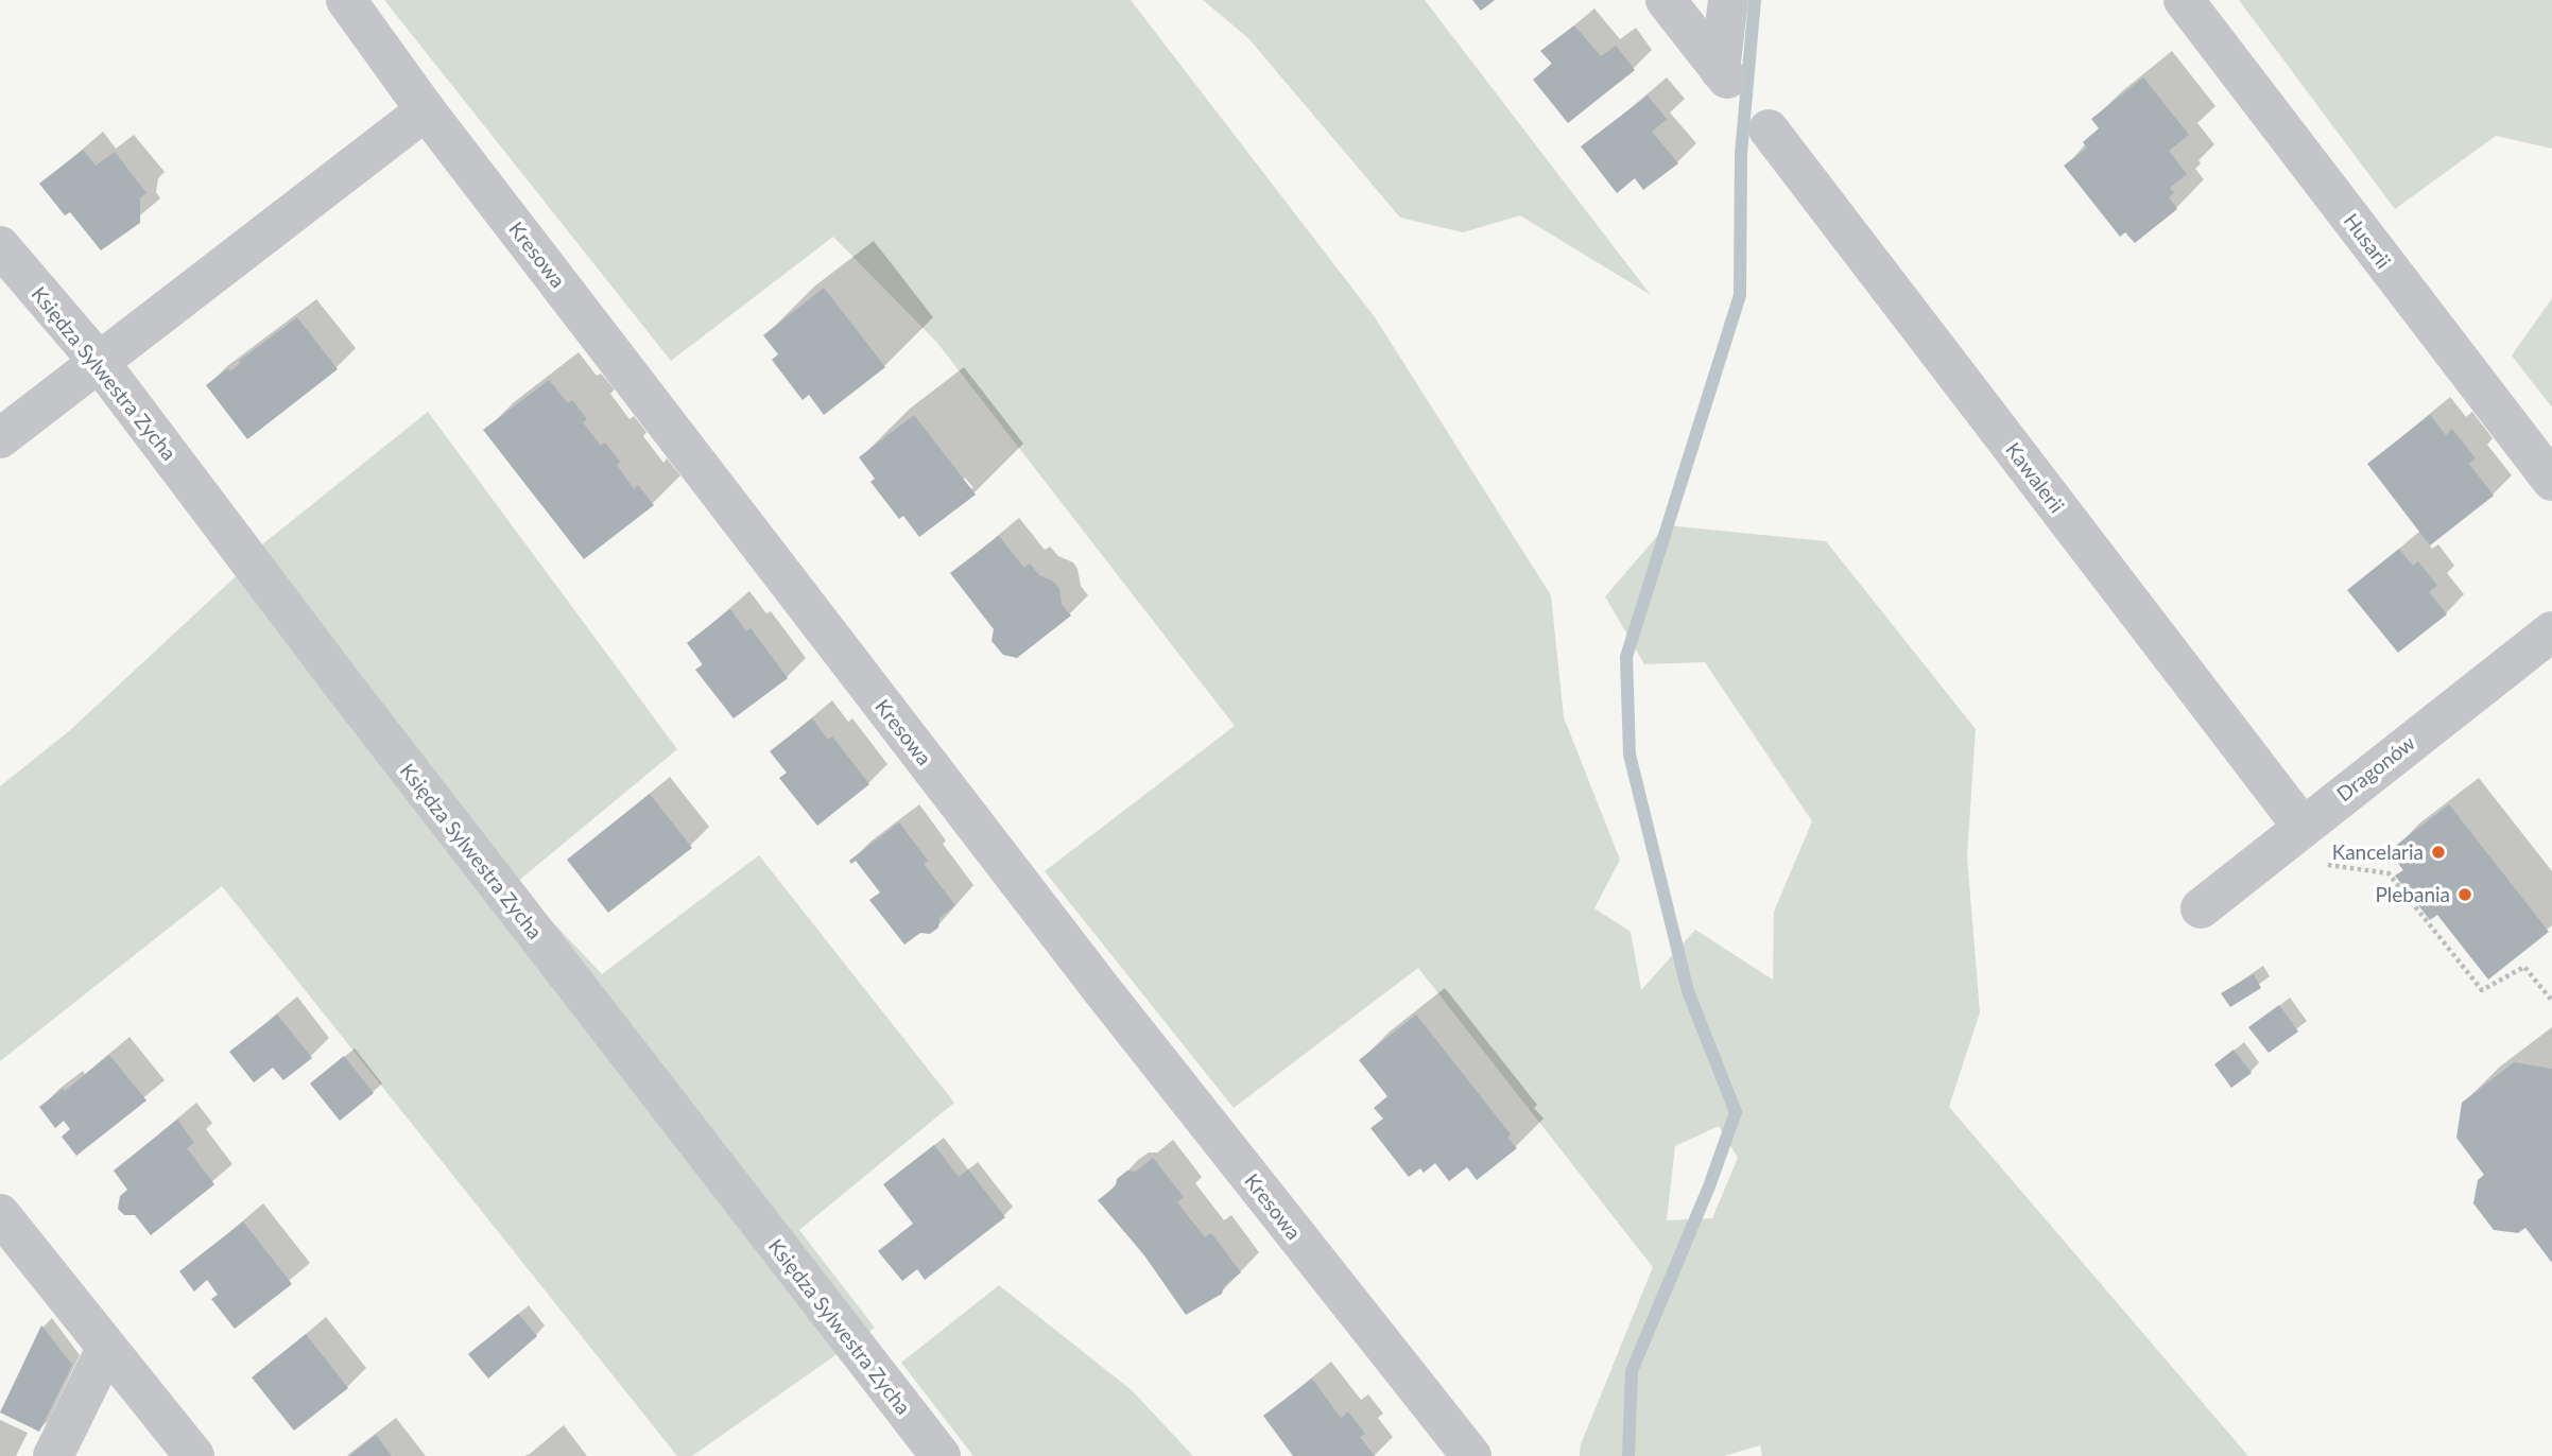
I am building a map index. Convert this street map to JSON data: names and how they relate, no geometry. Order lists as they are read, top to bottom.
{
  "streets": {
    "street": [
      "Husarii",
      "Kresowa",
      "Księdza Sylwestra Zycha",
      "Kawalerii",
      "Dragonów"
    ]
  },
  "crossings": [
    ["Kawalerii", "Dragonów"]
  ],
  "places": ["Kancelaria", "Plebania"]
}
